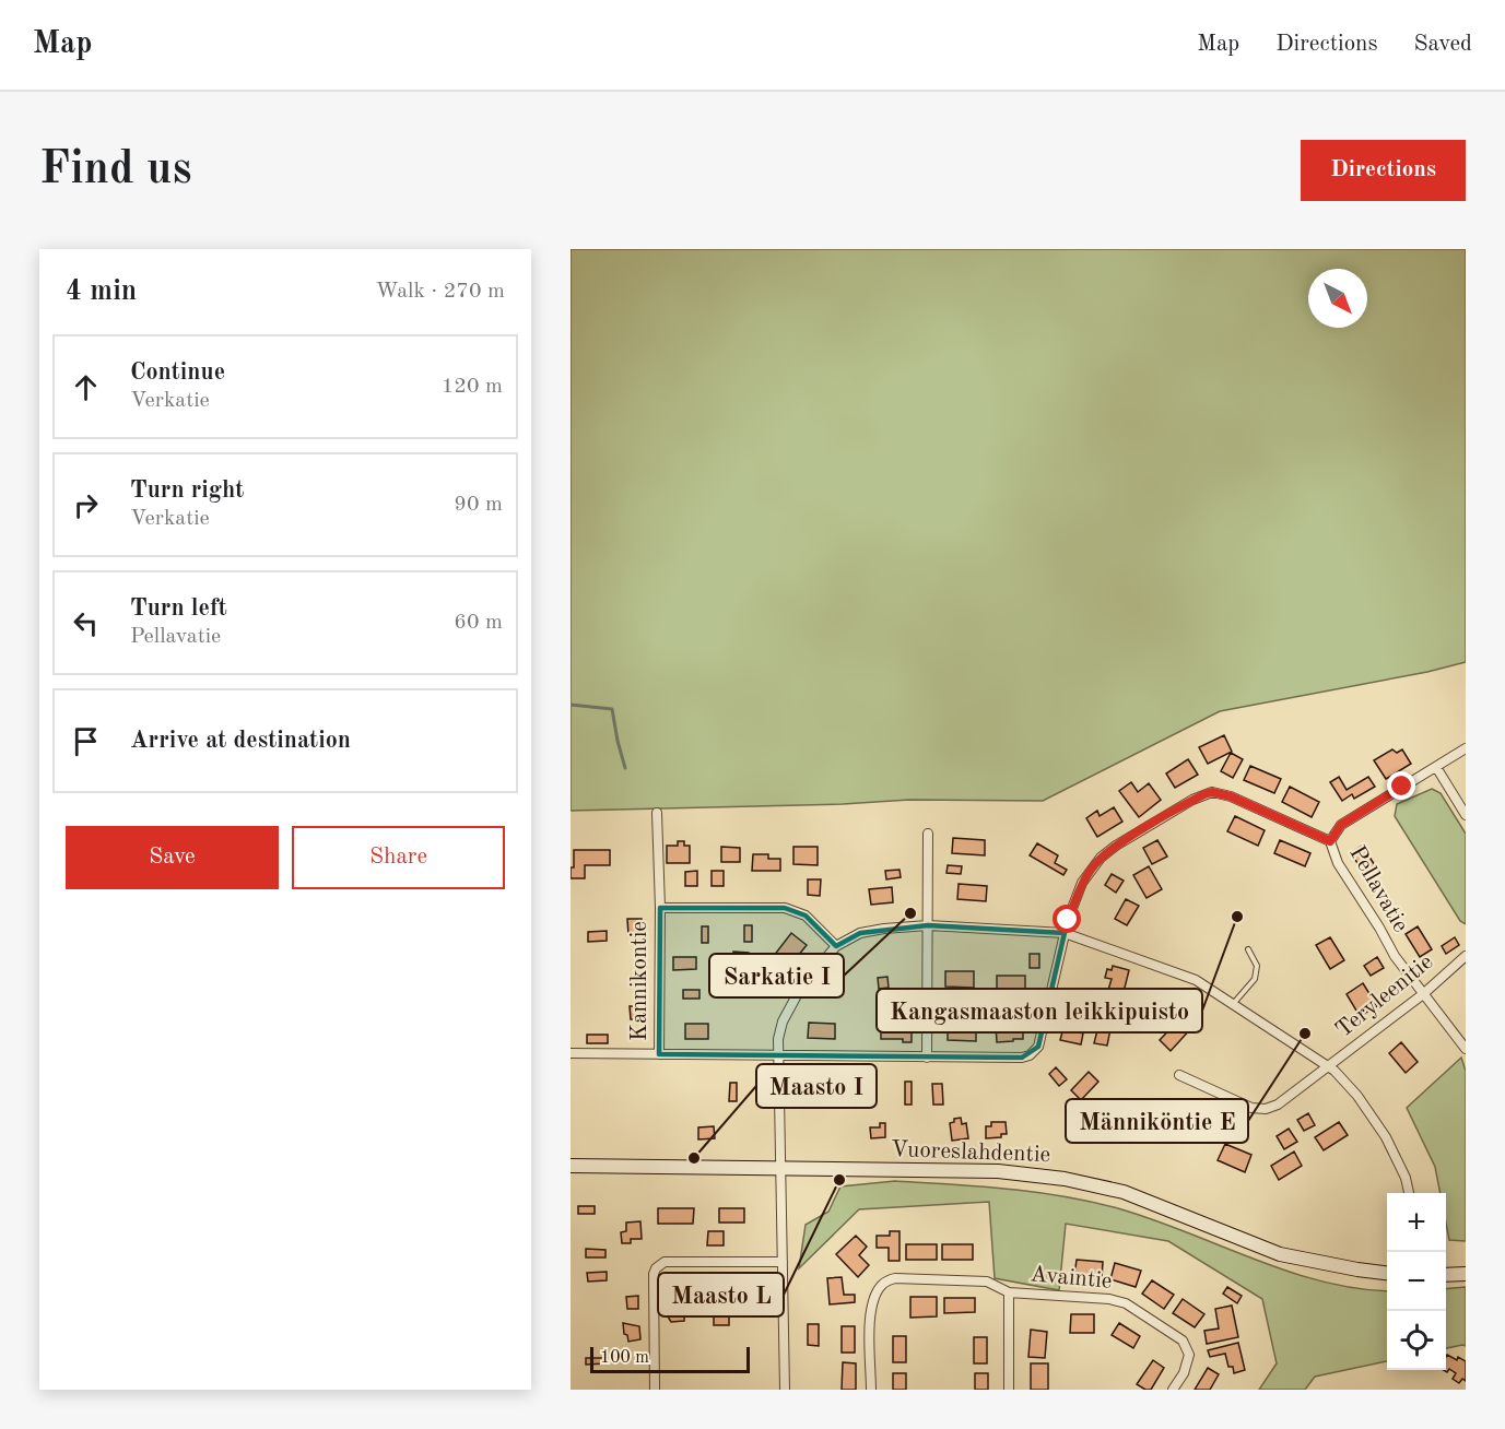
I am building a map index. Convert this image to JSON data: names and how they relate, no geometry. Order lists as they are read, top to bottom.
{
  "streets": {
    "street": [
      "Pellavatie",
      "Kannikontie",
      "Teryleenitie",
      "Vuoreslahdentie",
      "Avaintie"
    ]
  },
  "crossings": [
    ["Pellavatie", "Teryleenitie"]
  ],
  "places": [
    "Sarkatie I",
    "Kangasmaaston leikkipuisto",
    "Männiköntie E",
    "Maasto I",
    "Maasto L"
  ],
  "scale_bar": "100 m",
  "north": "bottom right",
  "page": {
    "header": "Map",
    "nav": ["Map", "Directions", "Saved"],
    "buttons": [
      "Directions",
      ["Save", "Share"]
    ],
    "title": "Find us",
    "heading": ["4 min", "Walk · 270 m"],
    "list": [
      ["Continue", "Verkatie", "120 m"],
      ["Turn right", "Verkatie", "90 m"],
      ["Turn left", "Pellavatie", "60 m"],
      "Arrive at destination"
    ],
    "map_buttons": ["+", "−"],
    "scale": "100 m"
  }
}
